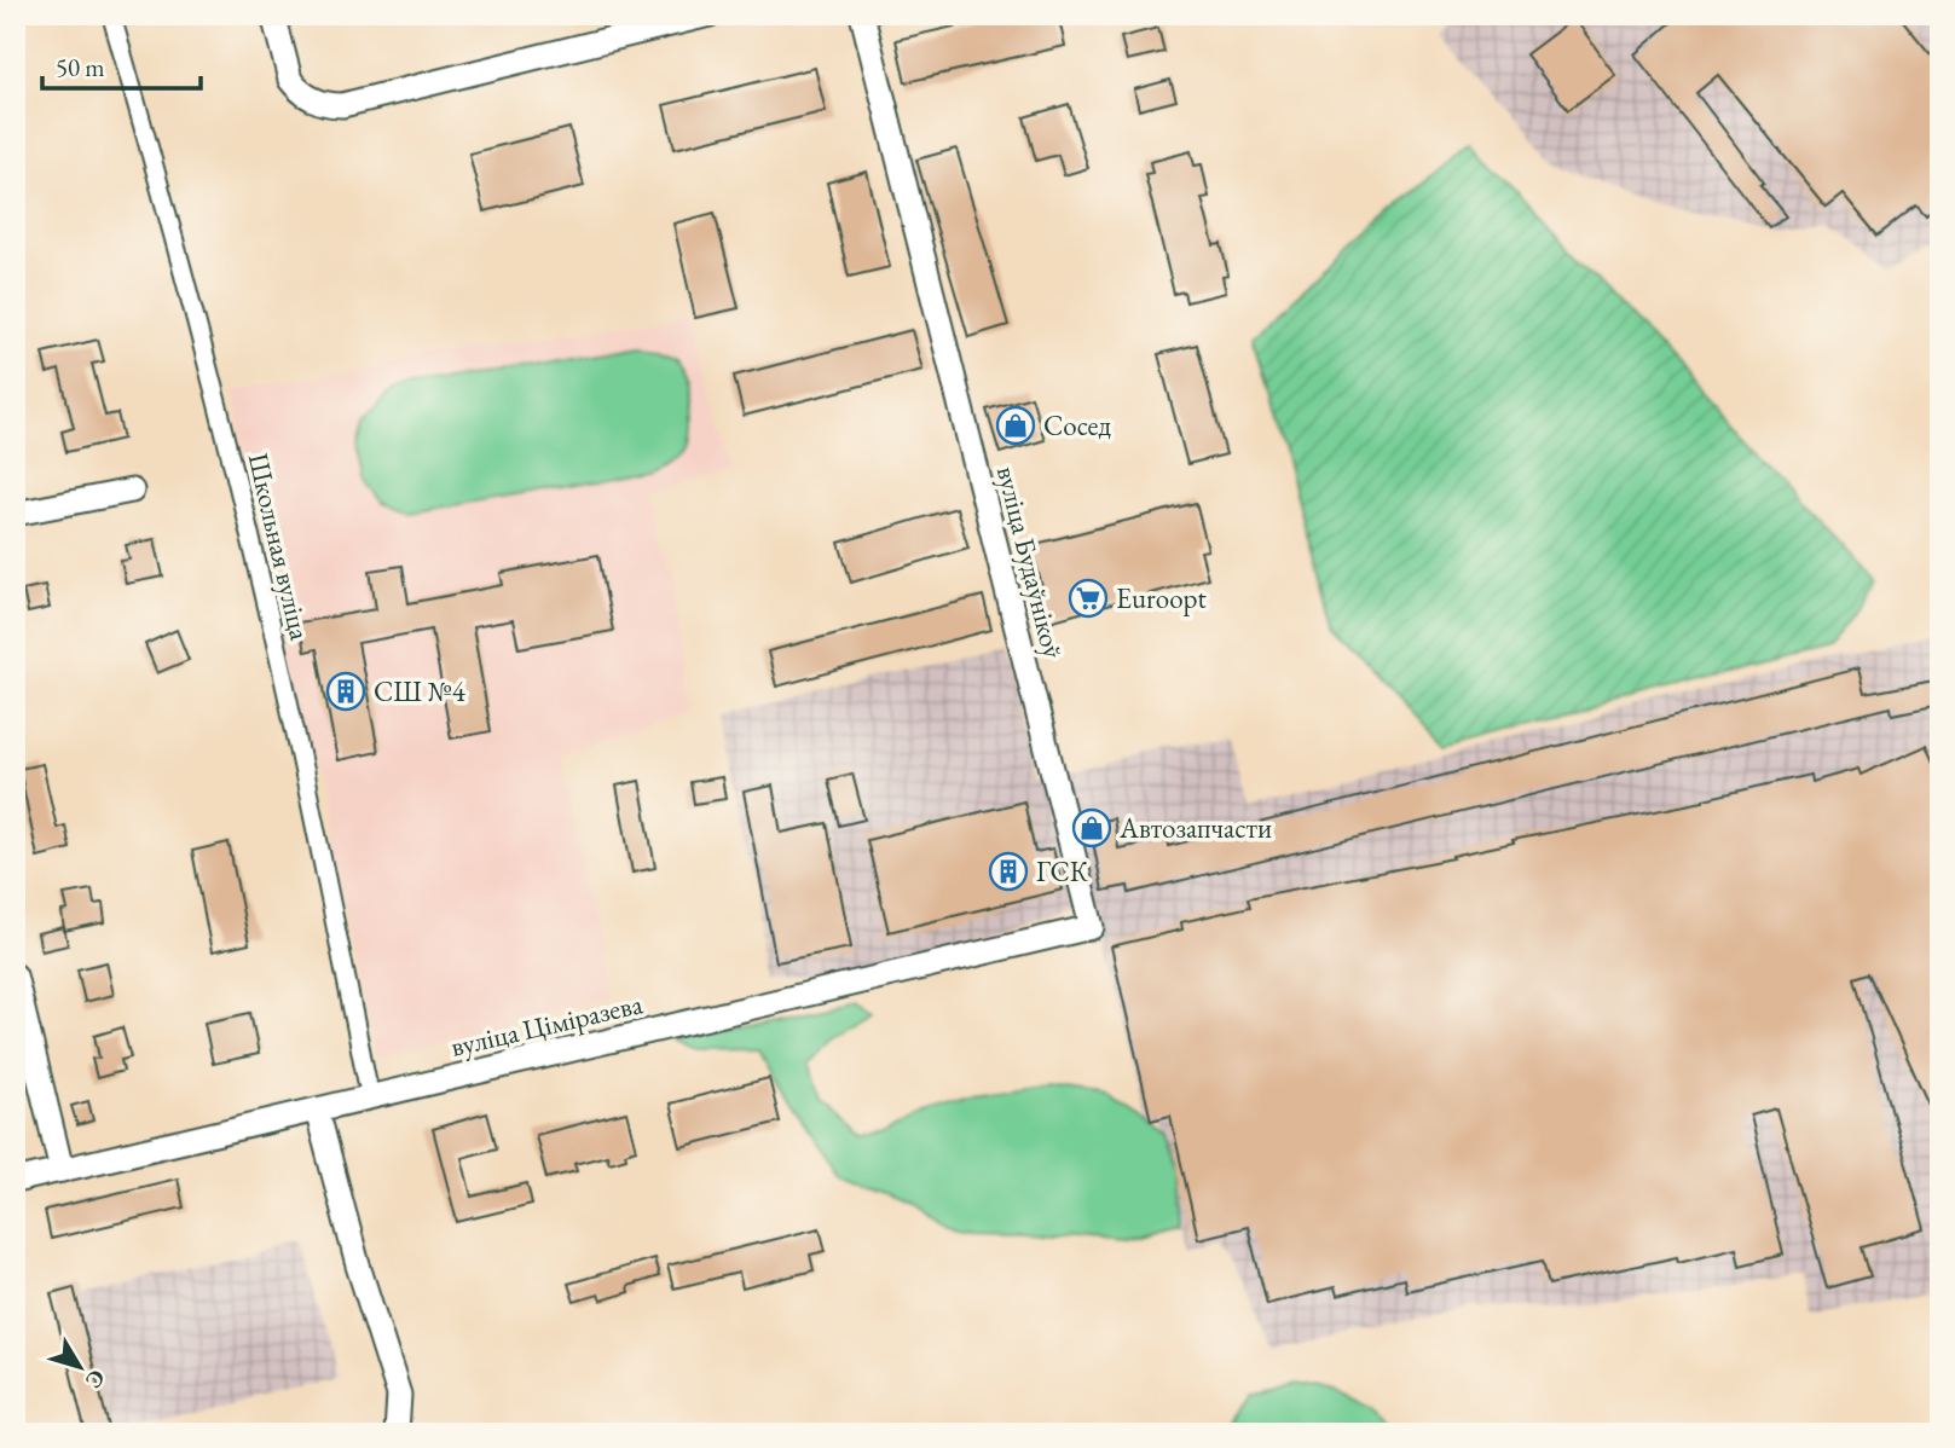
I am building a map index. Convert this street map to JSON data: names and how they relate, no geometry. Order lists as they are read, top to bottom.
{
  "streets": {
    "street": ["Школьная вуліца", "вуліца Будаўнікоў", "вуліца Ціміразева"]
  },
  "crossings": [
    ["Школьная вуліца", "вуліца Ціміразева"],
    ["вуліца Будаўнікоў", "вуліца Ціміразева"]
  ],
  "places": {
    "shop": ["Сосед", "Автозапчасти"],
    "supermarket": ["Euroopt"],
    "building": ["СШ №4", "ГСК"]
  },
  "scale_bar": "50 m",
  "north": "bottom right"
}
